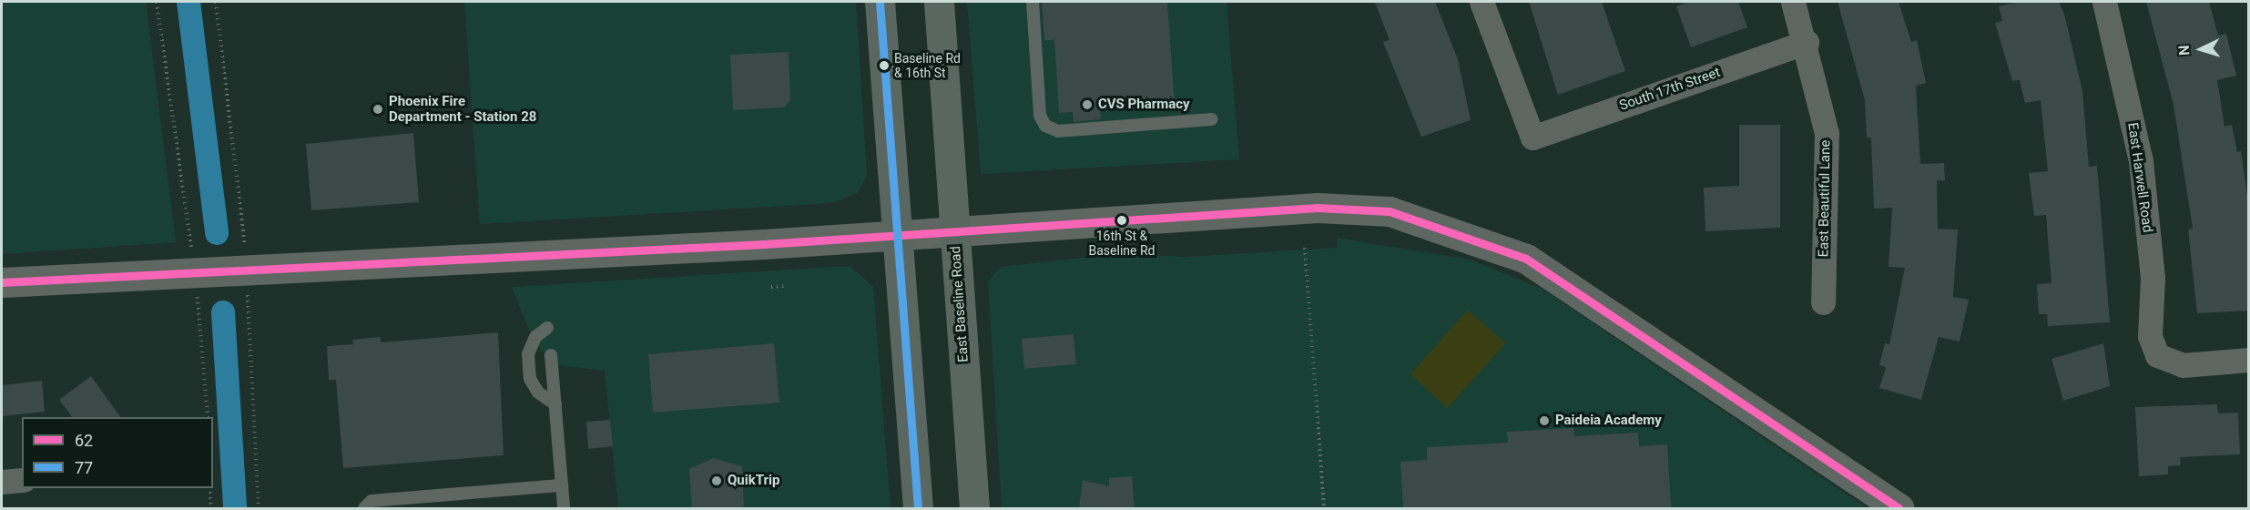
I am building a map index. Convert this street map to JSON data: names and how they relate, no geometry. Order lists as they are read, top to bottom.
{
  "streets": {
    "main road": ["East Baseline Road"],
    "street": ["South 17th Street", "East Harwell Road", "East Beautiful Lane"]
  },
  "crossings": [
    ["South 17th Street", "East Beautiful Lane"]
  ],
  "places": [
    "Baseline Rd & 16th St",
    "CVS Pharmacy",
    "Phoenix Fire Department - Station 28",
    "16th St & Baseline Rd",
    "Paideia Academy",
    "QuikTrip"
  ],
  "lines": ["transit line 77", "transit line 62"],
  "legend": ["62", "77"],
  "north": "left"
}
